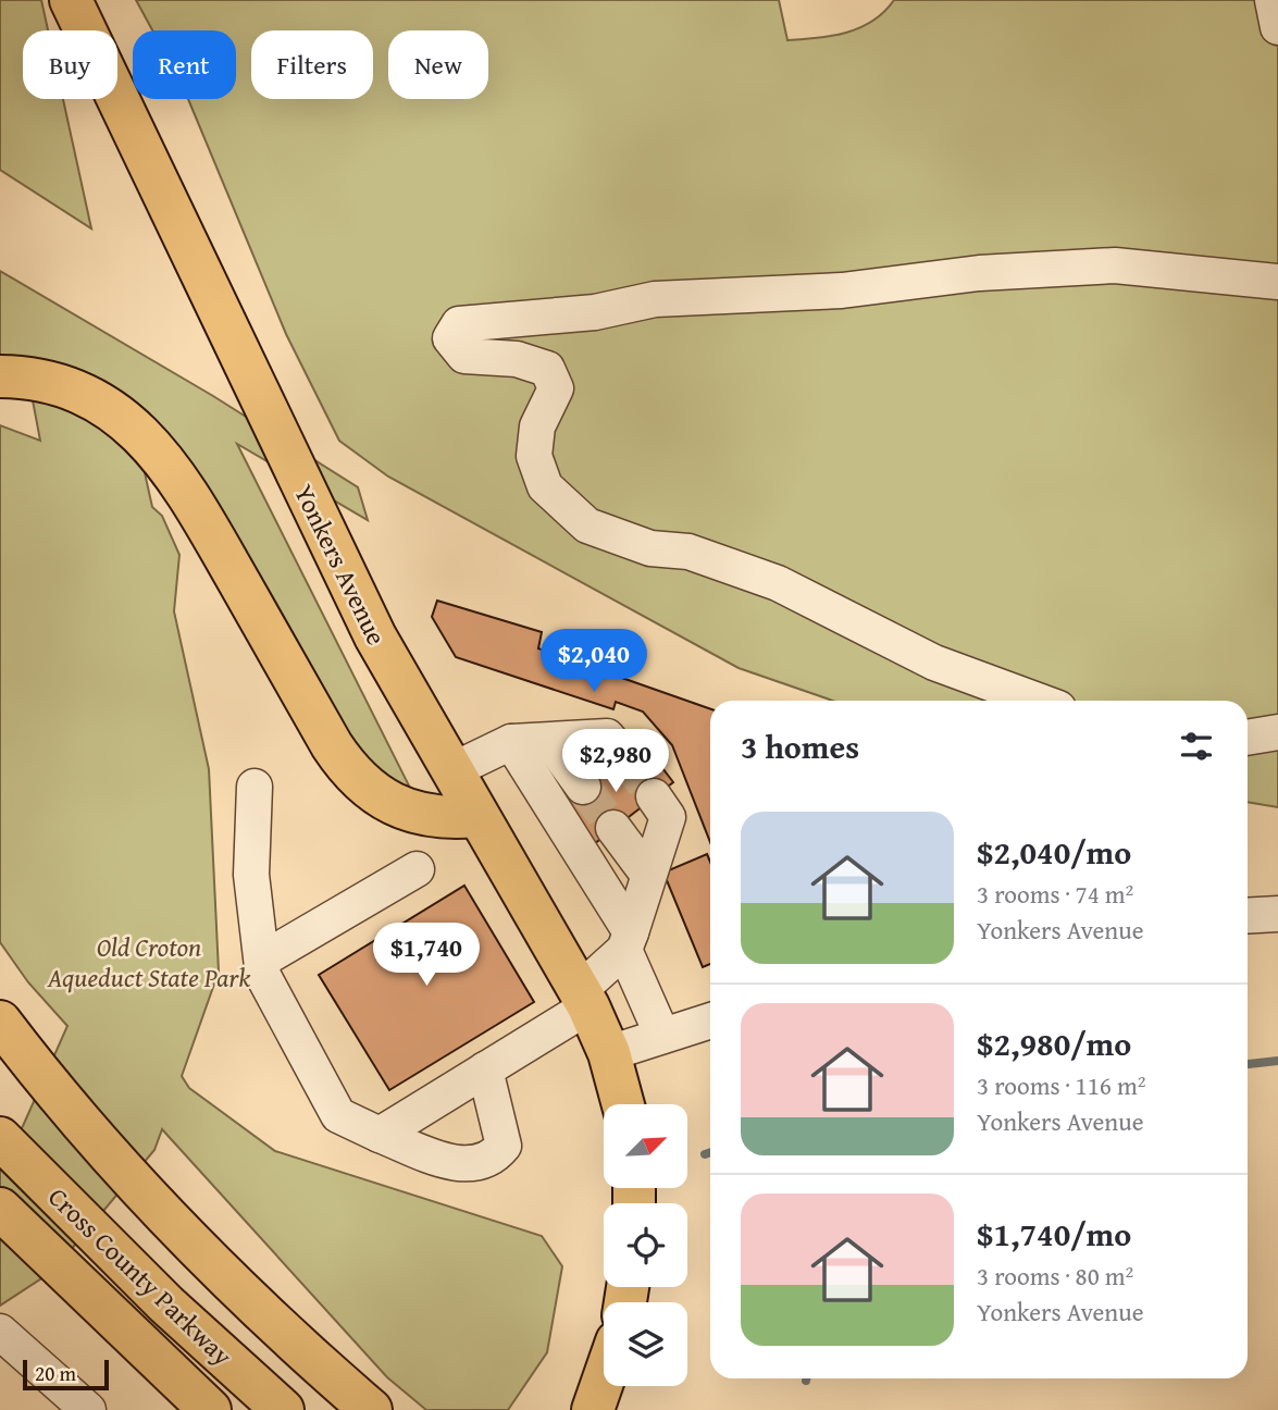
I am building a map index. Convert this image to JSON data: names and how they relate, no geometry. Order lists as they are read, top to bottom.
{
  "streets": {
    "main road": ["Yonkers Avenue", "Cross County Parkway"]
  },
  "parks": ["Old Croton Aqueduct State Park"],
  "scale_bar": "20 m",
  "north": "top right",
  "page": {
    "chip": [
      "Buy",
      "Rent",
      "Filters",
      "New"
    ],
    "price": ["$2,040", "$2,980", "$1,740"],
    "heading": "3 homes",
    "list": [
      {
        "name": "$2,040/mo",
        "note": "3 rooms · 74 m² · Yonkers Avenue"
      },
      {
        "name": "$2,980/mo",
        "note": "3 rooms · 116 m² · Yonkers Avenue"
      },
      {
        "name": "$1,740/mo",
        "note": "3 rooms · 80 m² · Yonkers Avenue"
      }
    ],
    "scale": "20 m"
  }
}
